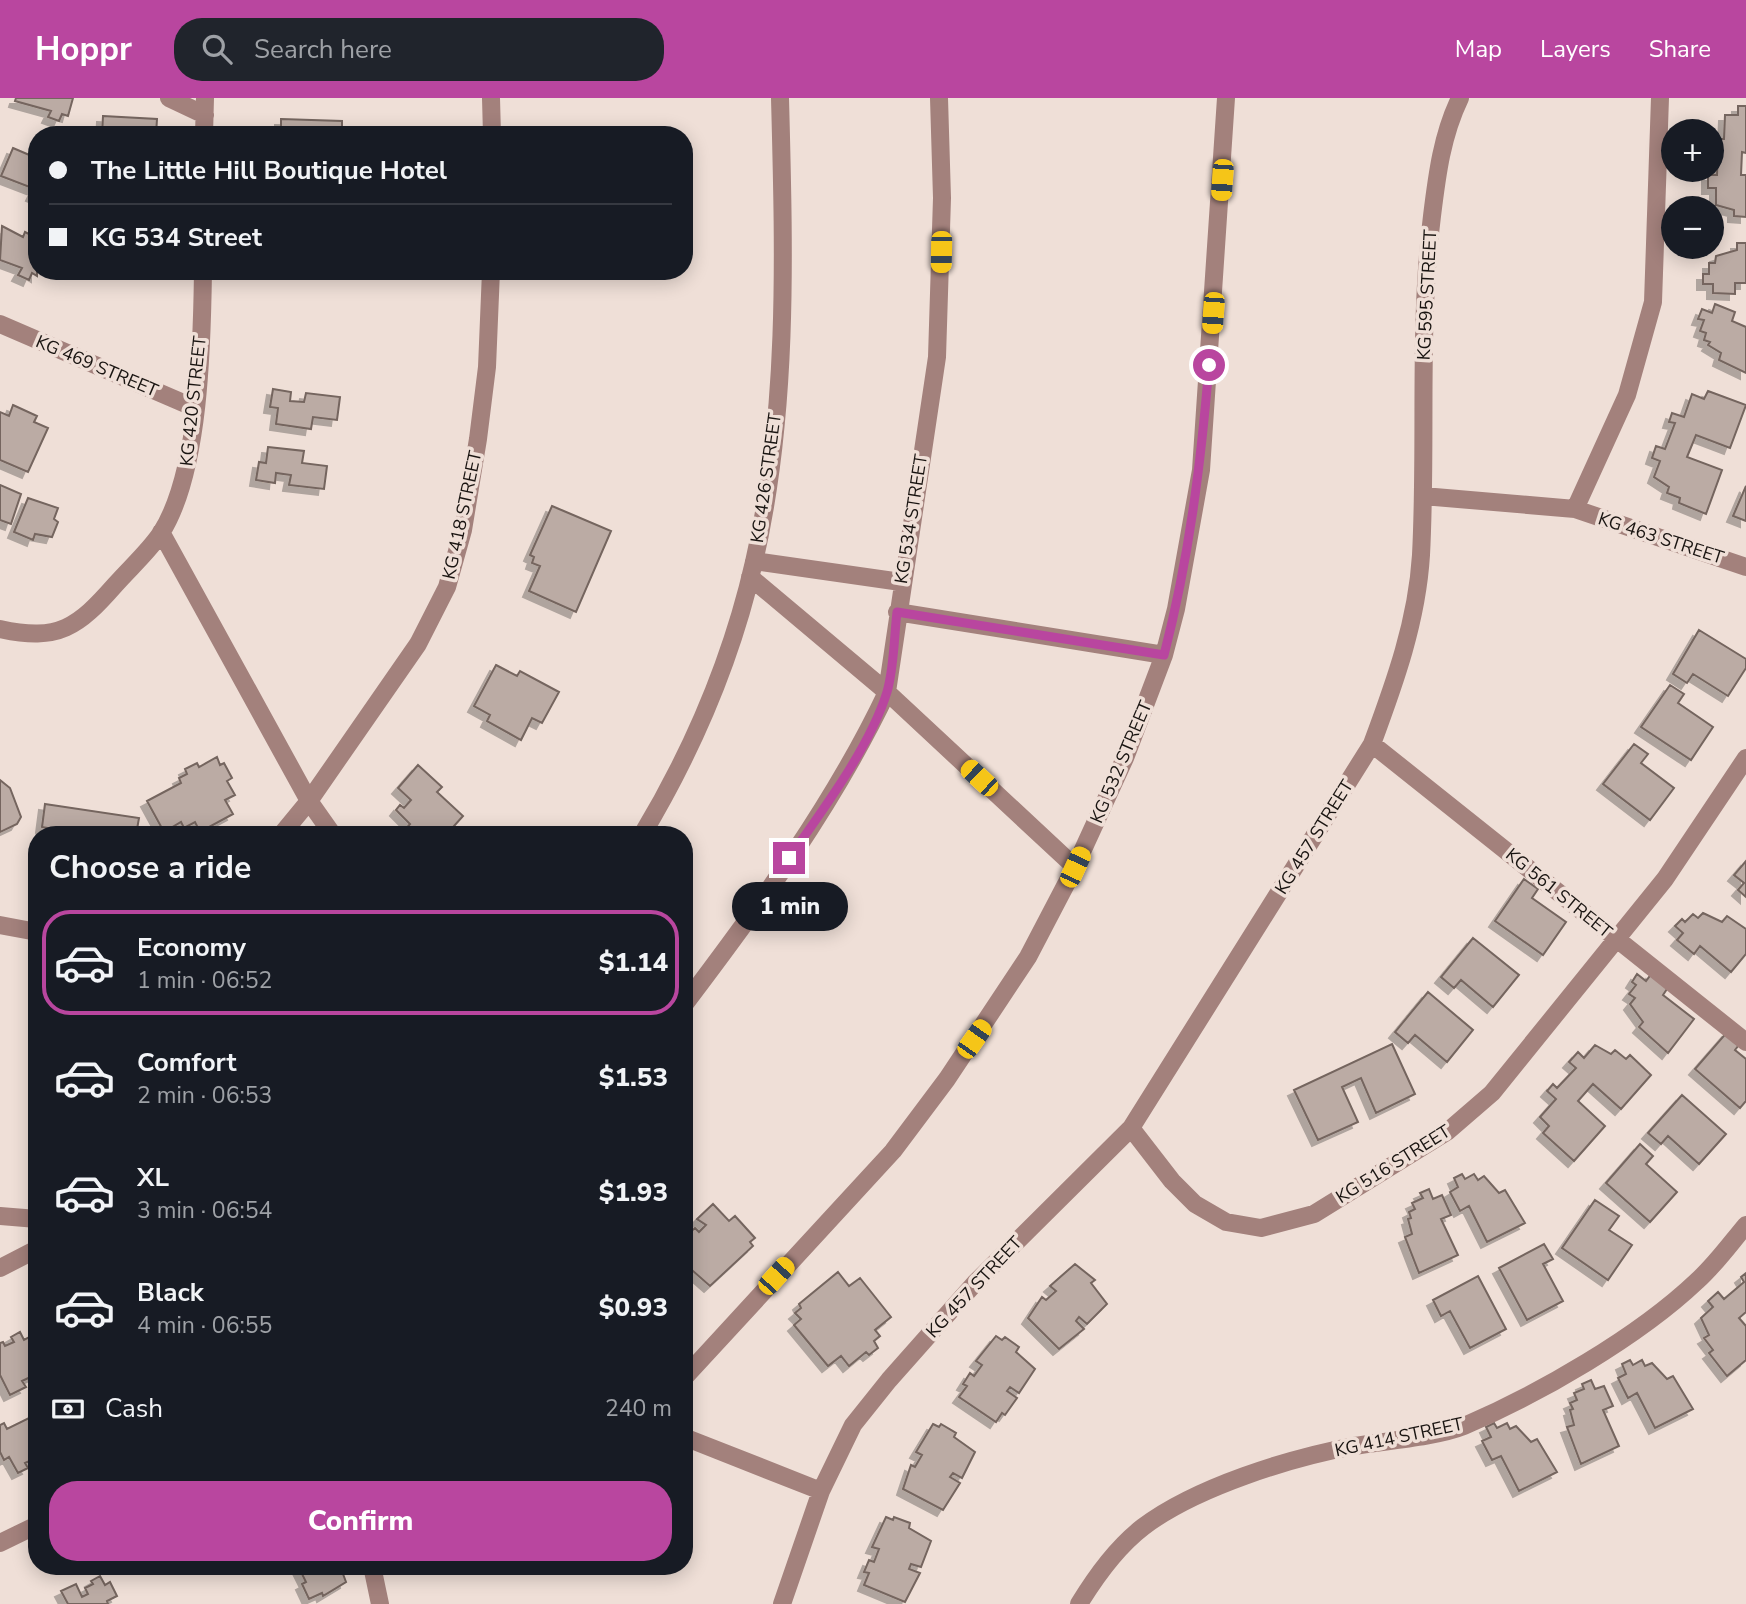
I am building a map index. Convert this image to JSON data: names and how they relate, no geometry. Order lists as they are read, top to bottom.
{
  "streets": {
    "street": [
      "KG 595 STREET",
      "KG 469 STREET",
      "KG 420 STREET",
      "KG 426 STREET",
      "KG 418 STREET",
      "KG 534 STREET",
      "KG 463 STREET",
      "KG 532 STREET",
      "KG 457 STREET",
      "KG 561 STREET",
      "KG 516 STREET",
      "KG 414 STREET"
    ]
  },
  "crossings": [
    ["KG 595 STREET", "KG 457 STREET"],
    ["KG 469 STREET", "KG 420 STREET"],
    ["KG 457 STREET", "KG 561 STREET"],
    ["KG 457 STREET", "KG 516 STREET"],
    ["KG 561 STREET", "KG 516 STREET"]
  ],
  "page": {
    "header": "Hoppr",
    "search": "Search here",
    "nav": ["Map", "Layers", "Share"],
    "map_buttons": ["+", "−"],
    "banner": ["The Little Hill Boutique Hotel", "KG 534 Street"],
    "heading": "Choose a ride",
    "bubble": "1 min",
    "list": [
      {
        "name": "Economy",
        "note": "1 min · 06:52",
        "value": "$1.14"
      },
      {
        "name": "Comfort",
        "note": "2 min · 06:53",
        "value": "$1.53"
      },
      {
        "name": "XL",
        "note": "3 min · 06:54",
        "value": "$1.93"
      },
      {
        "name": "Black",
        "note": "4 min · 06:55",
        "value": "$0.93"
      }
    ],
    "pay": ["Cash", "240 m"],
    "buttons": "Confirm"
  }
}
